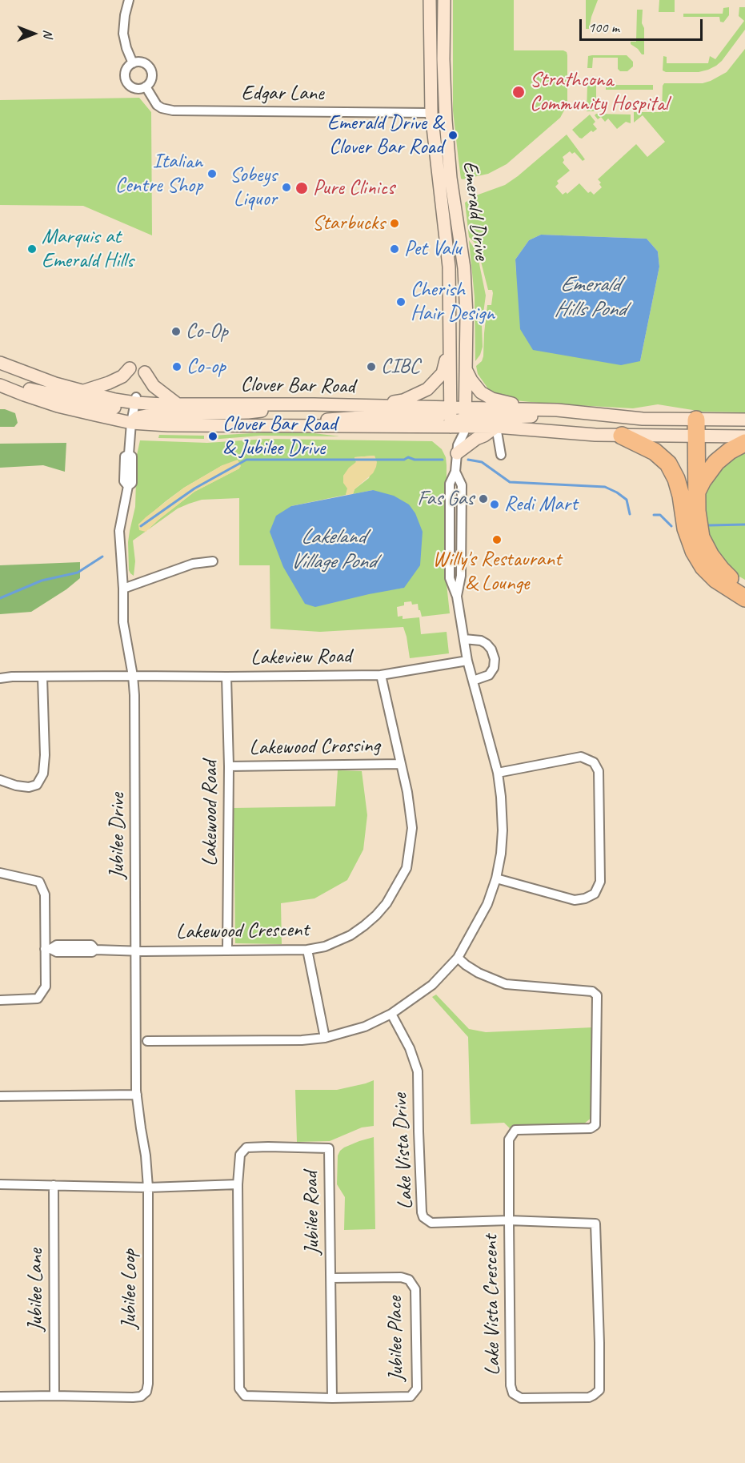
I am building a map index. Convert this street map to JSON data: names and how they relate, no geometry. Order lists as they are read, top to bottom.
{
  "streets": {
    "main road": ["Emerald Drive", "Clover Bar Road"],
    "street": [
      "Edgar Lane",
      "Lakeview Road",
      "Lakewood Crossing",
      "Lakewood Road",
      "Jubilee Drive",
      "Lakewood Crescent",
      "Lake Vista Drive",
      "Jubilee Road",
      "Jubilee Loop",
      "Jubilee Lane",
      "Lake Vista Crescent",
      "Jubilee Place"
    ]
  },
  "crossings": [
    ["Edgar Lane", "Emerald Drive"],
    ["Emerald Drive", "Clover Bar Road"],
    ["Clover Bar Road", "Jubilee Drive"],
    ["Lakeview Road", "Lakewood Road"],
    ["Lakeview Road", "Jubilee Drive"],
    ["Lakeview Road", "Lakewood Crescent"],
    ["Lakewood Crossing", "Lakewood Road"],
    ["Lakewood Crossing", "Lakewood Crescent"],
    ["Lakewood Road", "Lakewood Crescent"],
    ["Jubilee Drive", "Lakewood Crescent"],
    ["Jubilee Drive", "Jubilee Loop"],
    ["Lake Vista Drive", "Lake Vista Crescent"],
    ["Jubilee Road", "Jubilee Place"],
    ["Jubilee Loop", "Jubilee Lane"]
  ],
  "water": ["Emerald Hills Pond", "Lakeland Village Pond"],
  "places": [
    "Strathcona Community Hospital",
    "Emerald Drive & Clover Bar Road",
    "Italian Centre Shop",
    "Sobeys Liquor",
    "Pure Clinics",
    "Starbucks",
    "Marquis at Emerald Hills",
    "Pet Valu",
    "Cherish Hair Design",
    "Co-Op",
    "Co-op",
    "CIBC",
    "Clover Bar Road & Jubilee Drive",
    "Fas Gas",
    "Redi Mart",
    "Willy's Restaurant & Lounge"
  ],
  "scale_bar": "100 m",
  "north": "right"
}
